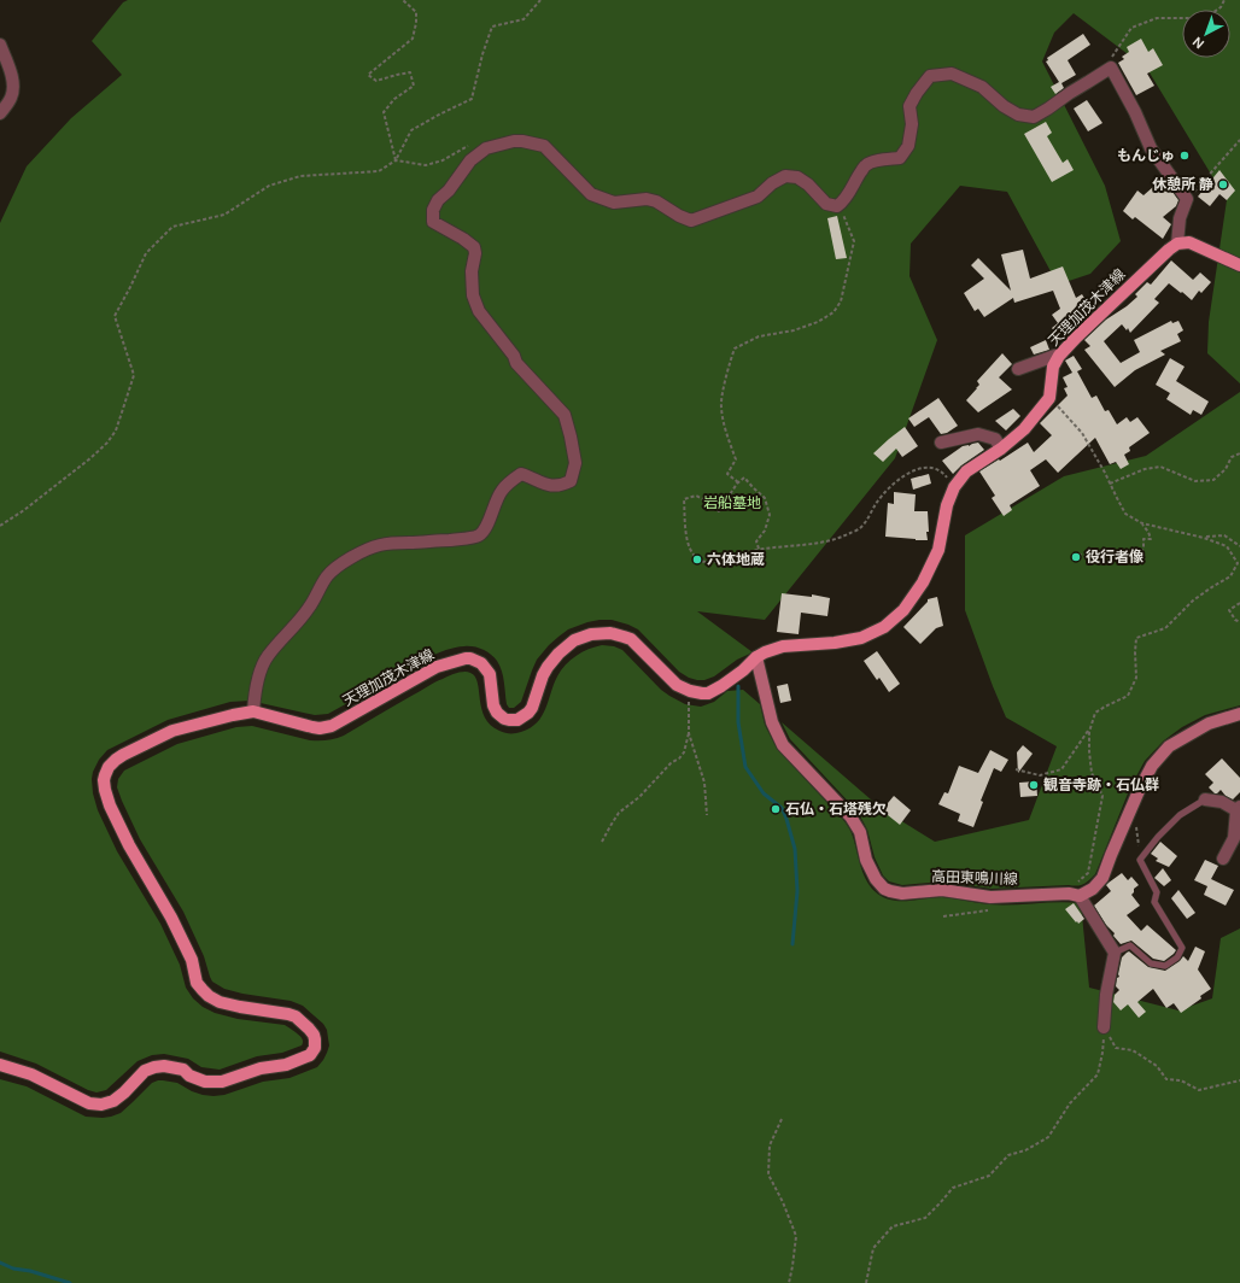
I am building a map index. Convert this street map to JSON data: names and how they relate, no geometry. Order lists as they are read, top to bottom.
{
  "streets": {
    "main road": ["天理加茂木津線", "高田東鳴川線"]
  },
  "parks": ["岩船墓地"],
  "places": [
    "もんじゅ",
    "休憩所 静",
    "役行者像",
    "六体地蔵",
    "観音寺跡・石仏群",
    "石仏・石塔残欠"
  ],
  "north": "bottom left"
}
